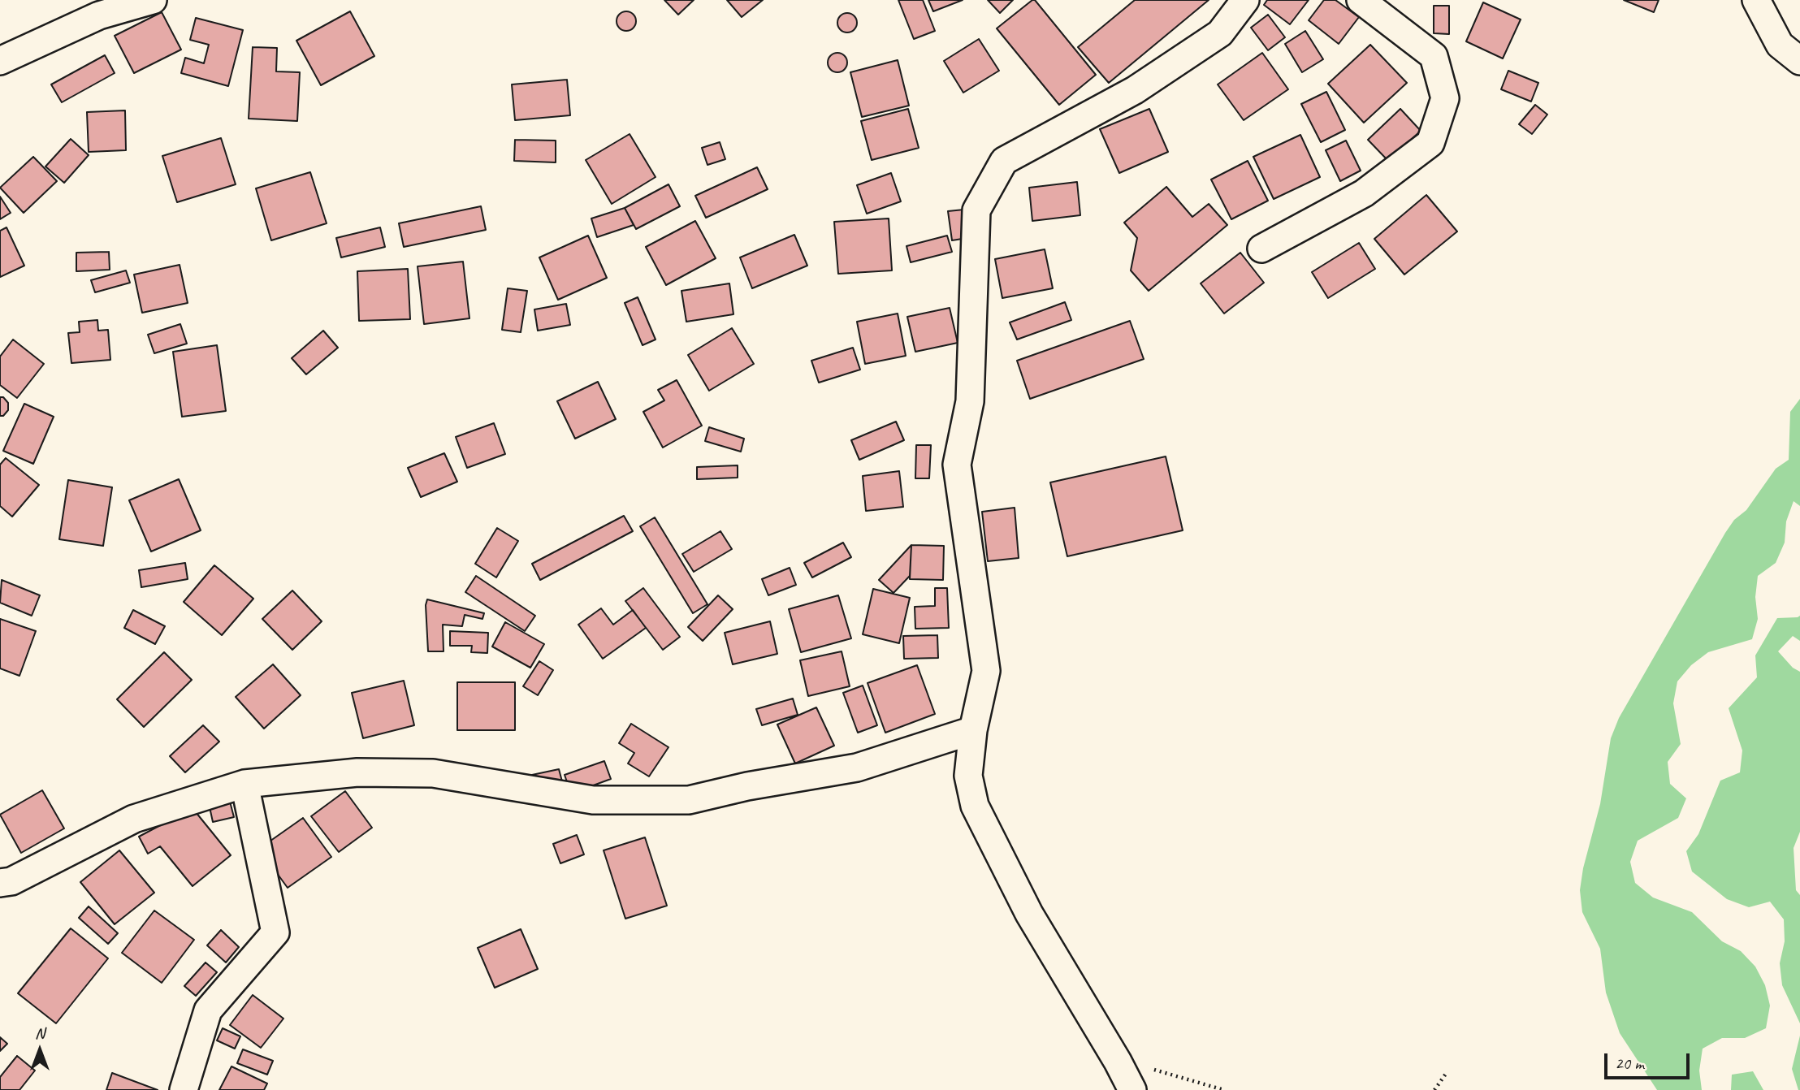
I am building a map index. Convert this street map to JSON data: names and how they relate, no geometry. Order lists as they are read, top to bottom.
{
  "scale_bar": "20 m",
  "north": "top"
}
